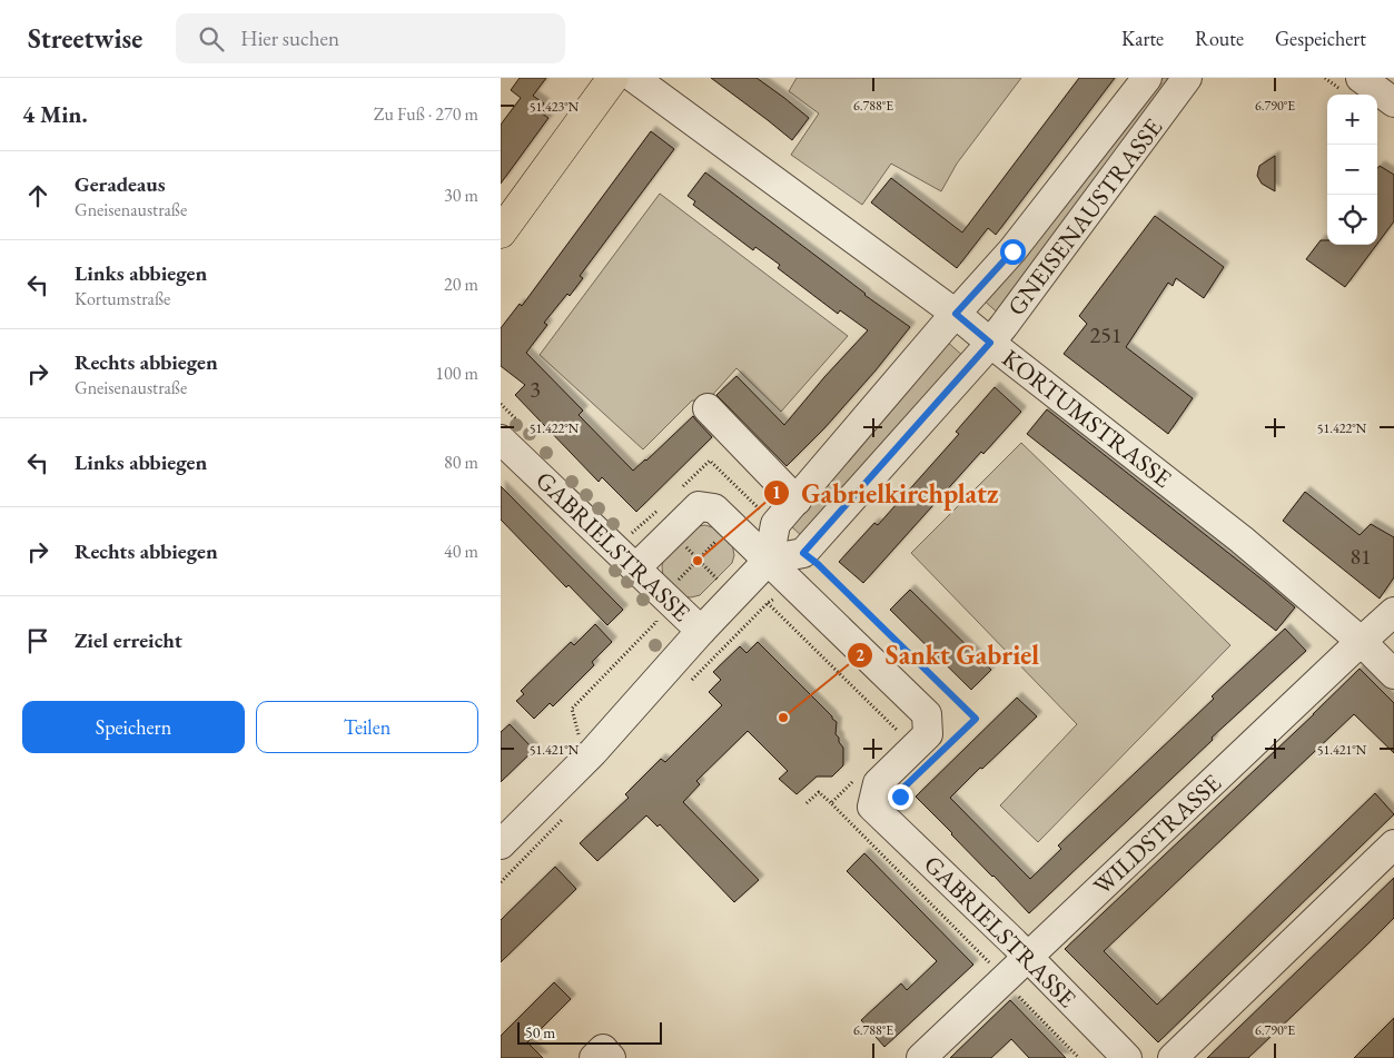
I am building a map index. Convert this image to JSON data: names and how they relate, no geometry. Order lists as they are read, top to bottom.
{
  "streets": {
    "street": [
      "GNEISENAUSTRASSE",
      "KORTUMSTRASSE",
      "GABRIELSTRASSE",
      "WILDSTRASSE"
    ]
  },
  "crossings": [
    ["GNEISENAUSTRASSE", "KORTUMSTRASSE"],
    ["KORTUMSTRASSE", "WILDSTRASSE"],
    ["GABRIELSTRASSE", "WILDSTRASSE"]
  ],
  "places": ["Gabrielkirchplatz", "Sankt Gabriel"],
  "house_numbers": ["251", "3", "81"],
  "scale_bar": "50 m",
  "page": {
    "header": "Streetwise",
    "search": "Hier suchen",
    "nav": ["Karte", "Route", "Gespeichert"],
    "heading": ["4 Min.", "Zu Fuß · 270 m"],
    "map_buttons": ["+", "−"],
    "list": [
      ["Geradeaus", "Gneisenaustraße", "30 m"],
      ["Links abbiegen", "Kortumstraße", "20 m"],
      ["Rechts abbiegen", "Gneisenaustraße", "100 m"],
      ["Links abbiegen", "80 m"],
      ["Rechts abbiegen", "40 m"],
      "Ziel erreicht"
    ],
    "buttons": ["Speichern", "Teilen"],
    "scale": "50 m"
  },
  "coordinates": [
    "6.788°E",
    "6.790°E",
    "51.423°N",
    "51.422°N",
    "51.421°N"
  ]
}
